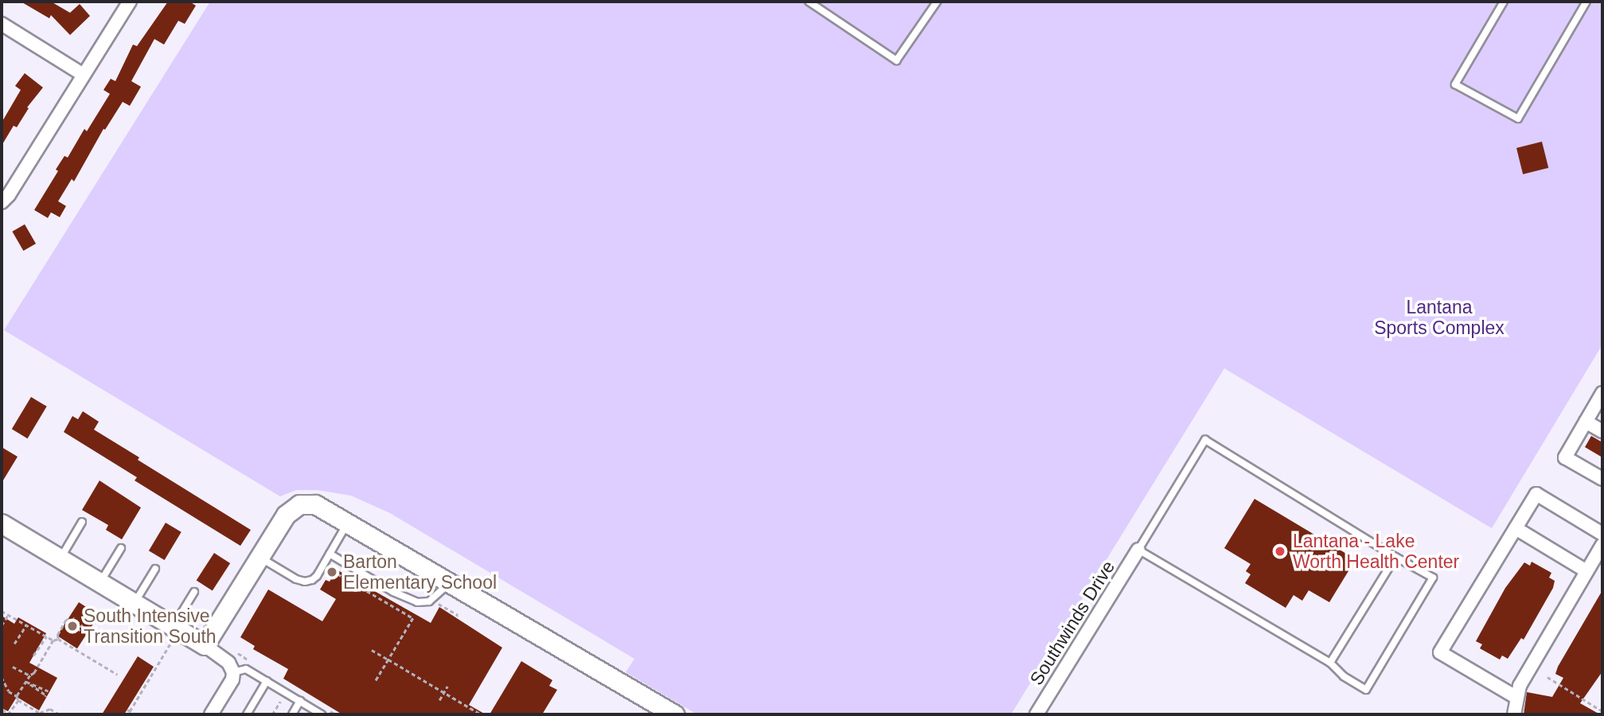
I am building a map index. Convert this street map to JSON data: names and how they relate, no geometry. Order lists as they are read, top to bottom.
{
  "streets": {
    "street": ["Southwinds Drive"]
  },
  "parks": ["Lantana Sports Complex"],
  "places": ["Lantana - Lake Worth Health Center", "Barton Elementary School", "South Intensive Transition South"]
}
